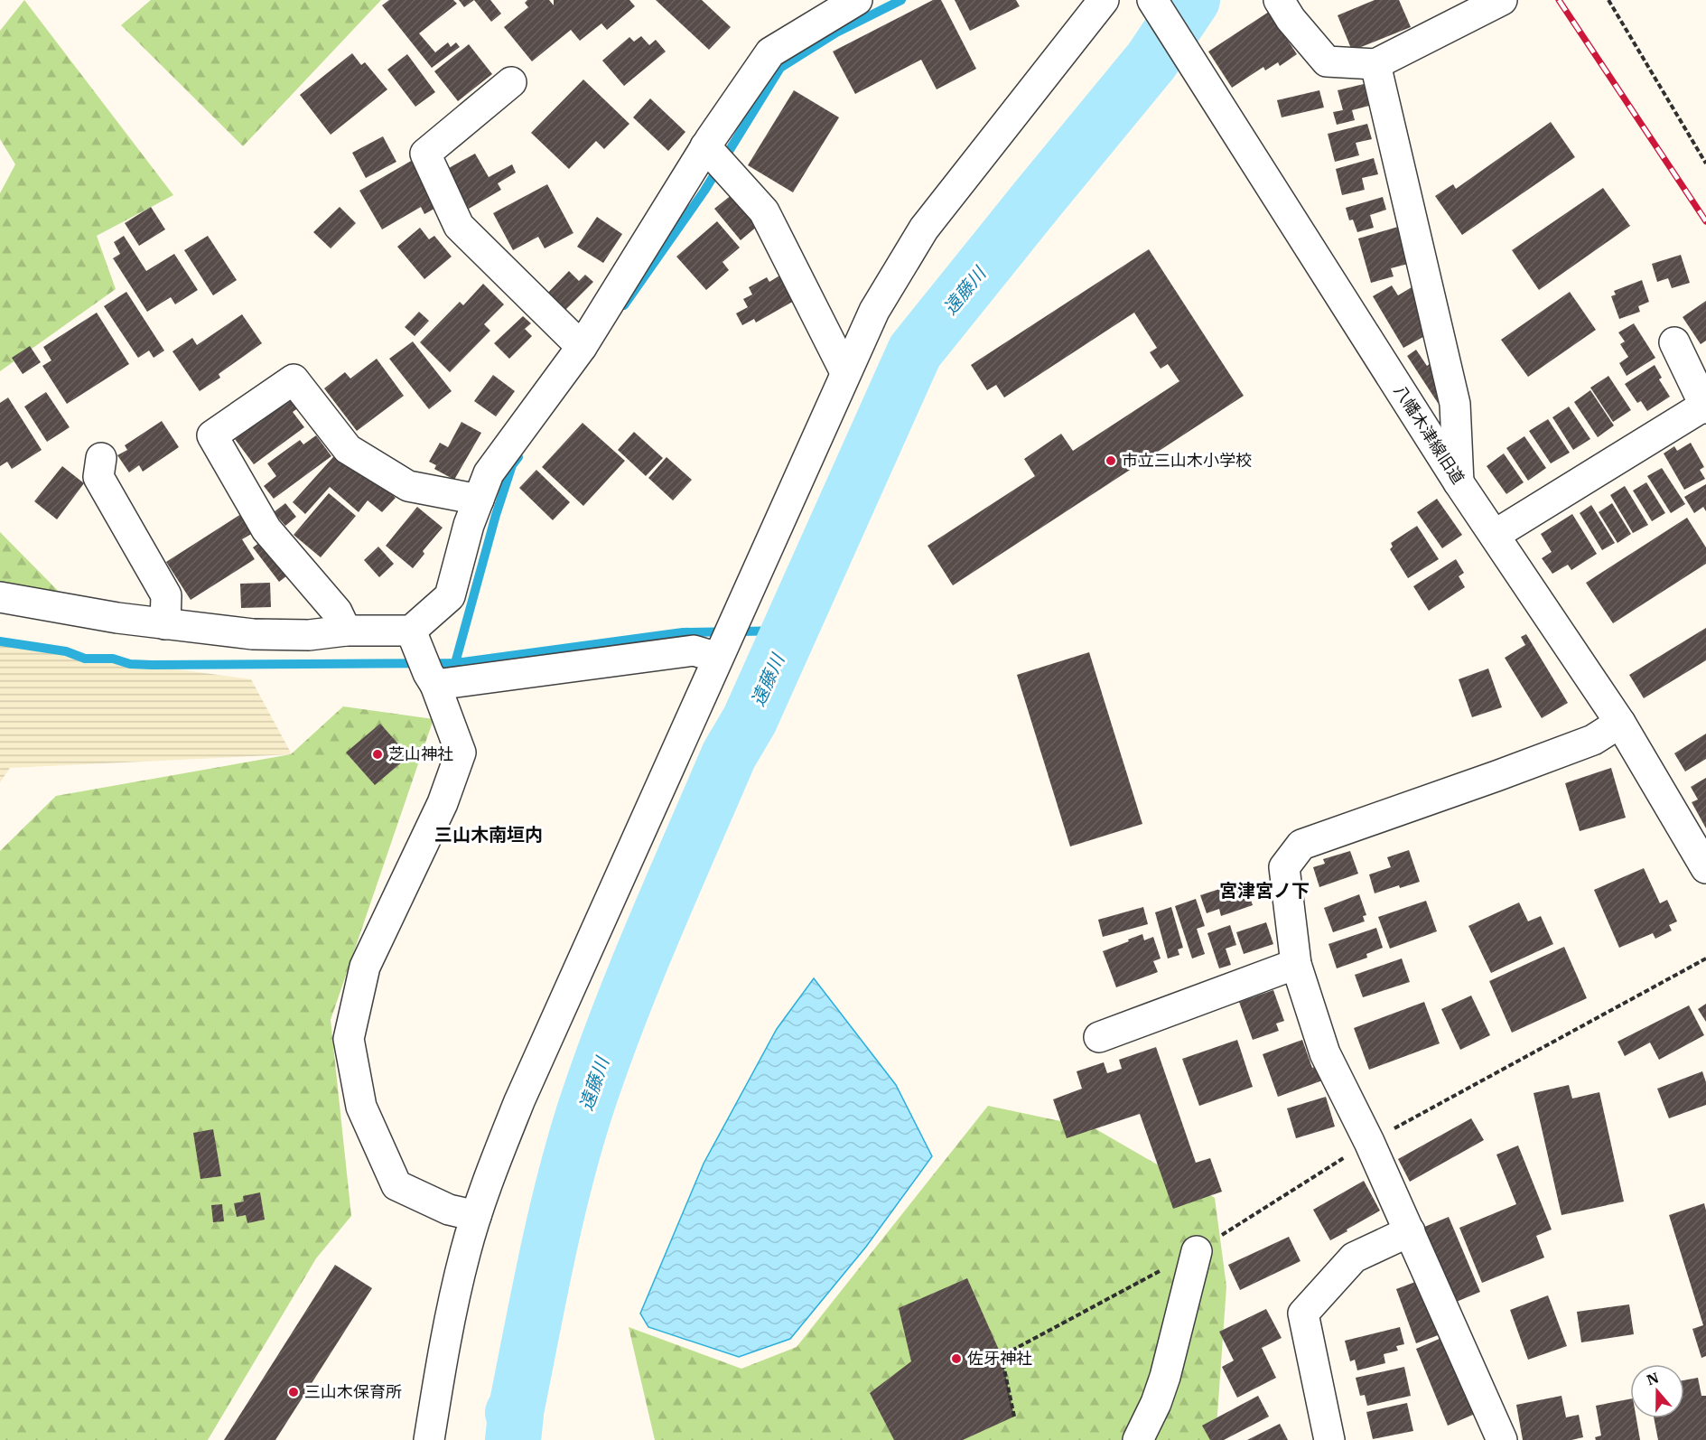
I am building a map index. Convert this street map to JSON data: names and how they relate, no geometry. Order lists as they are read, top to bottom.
{
  "streets": {
    "street": ["八幡木津線旧道"]
  },
  "districts": ["三山木南垣内", "宮津宮ノ下"],
  "water": ["遠藤川"],
  "places": [
    "市立三山木小学校",
    "芝山神社",
    "佐牙神社",
    "三山木保育所"
  ],
  "north": "top"
}
